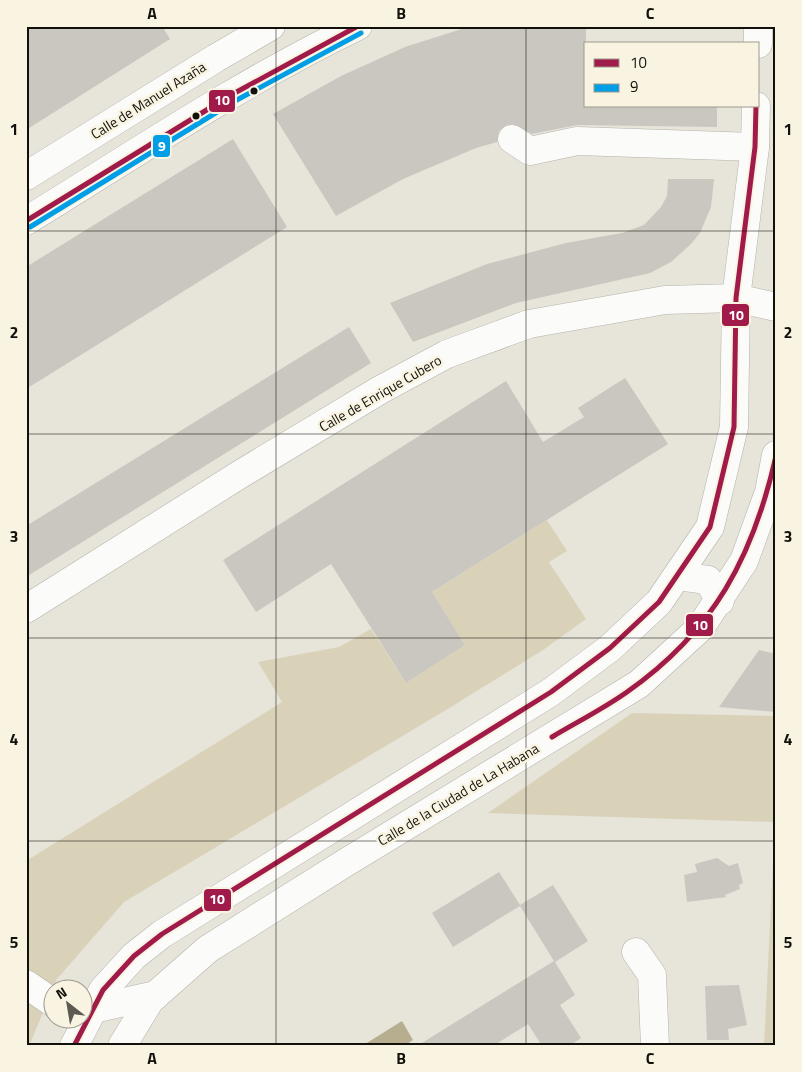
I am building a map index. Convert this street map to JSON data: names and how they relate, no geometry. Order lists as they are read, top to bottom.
{
  "streets": {
    "street": ["Calle de Manuel Azaña", "Calle de Enrique Cubero", "Calle de la Ciudad de La Habana"]
  },
  "lines": ["transit line 10", "transit line 9"],
  "legend": ["10", "9"],
  "north": "top left",
  "grid": {
    "columns": ["A", "B", "C"],
    "rows": [
      "1",
      "2",
      "3",
      "4",
      "5"
    ]
  }
}
